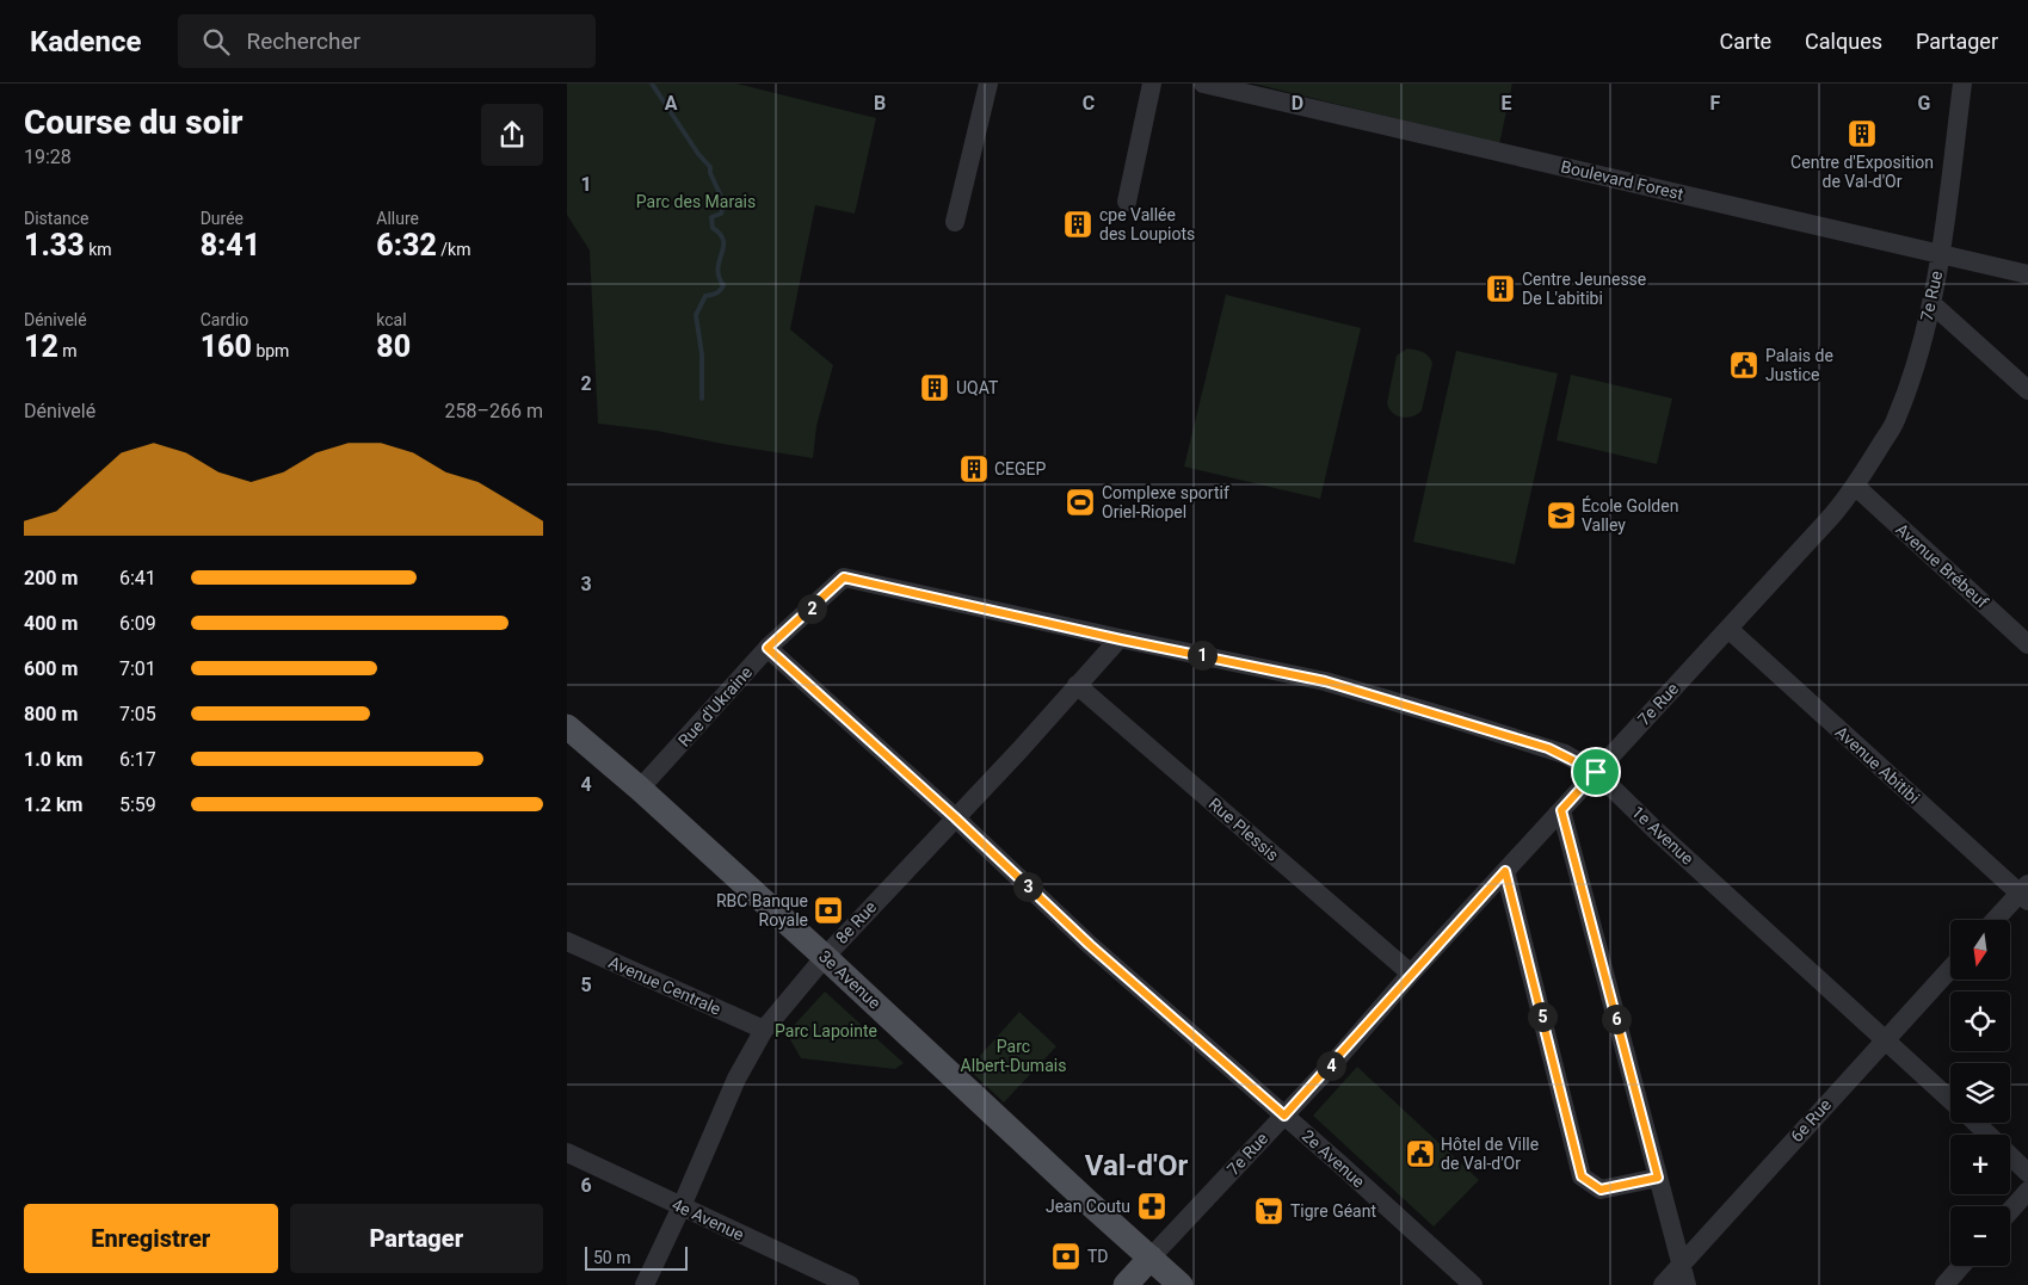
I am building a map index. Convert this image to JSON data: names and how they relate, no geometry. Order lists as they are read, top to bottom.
{
  "streets": {
    "main road": ["7e Rue", "3e Avenue"],
    "street": [
      "Boulevard Forest",
      "Avenue Brébeuf",
      "Rue d'Ukraine",
      "Avenue Abitibi",
      "Rue Plessis",
      "1e Avenue",
      "8e Rue",
      "Avenue Centrale",
      "6e Rue",
      "2e Avenue",
      "4e Avenue"
    ]
  },
  "crossings": [
    ["Boulevard Forest", "7e Rue"],
    ["7e Rue", "Avenue Brébeuf"],
    ["7e Rue", "Avenue Abitibi"],
    ["7e Rue", "Rue Plessis"],
    ["7e Rue", "1e Avenue"],
    ["7e Rue", "3e Avenue"],
    ["7e Rue", "2e Avenue"],
    ["Rue d'Ukraine", "1e Avenue"],
    ["Rue d'Ukraine", "3e Avenue"],
    ["Rue d'Ukraine", "2e Avenue"],
    ["Rue Plessis", "8e Rue"],
    ["1e Avenue", "8e Rue"],
    ["1e Avenue", "6e Rue"],
    ["8e Rue", "3e Avenue"],
    ["8e Rue", "Avenue Centrale"],
    ["8e Rue", "2e Avenue"],
    ["8e Rue", "4e Avenue"]
  ],
  "districts": ["Val-d'Or"],
  "parks": ["Parc des Marais", "Parc Lapointe", "Parc Albert-Dumais"],
  "places": {
    "building": [
      "Centre d'Exposition de Val-d'Or",
      "cpe Vallée des Loupiots",
      "Centre Jeunesse De L'abitibi",
      "UQAT",
      "CEGEP"
    ],
    "public building": ["Palais de Justice", "Hôtel de Ville de Val-d'Or"],
    "sports": ["Complexe sportif Oriel-Riopel"],
    "school or university": ["École Golden Valley"],
    "bank": ["RBC Banque Royale", "TD"],
    "pharmacy": ["Jean Coutu"],
    "supermarket": ["Tigre Géant"]
  },
  "scale_bar": "50 m",
  "north": "bottom",
  "page": {
    "header": "Kadence",
    "search": "Rechercher",
    "nav": ["Carte", "Calques", "Partager"],
    "heading": ["Course du soir", "19:28"],
    "stats": [
      ["Distance", "1.33 km"],
      ["Durée", "8:41"],
      ["Allure", "6:32 /km"],
      ["Dénivelé", "12 m"],
      ["Cardio", "160 bpm"],
      ["kcal", "80"]
    ],
    "chart": ["Dénivelé", "258–266 m"],
    "list": [
      {
        "name": "200 m",
        "note": "6:41"
      },
      {
        "name": "400 m",
        "note": "6:09"
      },
      {
        "name": "600 m",
        "note": "7:01"
      },
      {
        "name": "800 m",
        "note": "7:05"
      },
      {
        "name": "1.0 km",
        "note": "6:17"
      },
      {
        "name": "1.2 km",
        "note": "5:59"
      }
    ],
    "pins": [
      "2",
      "1",
      "3",
      "5",
      "6",
      "4"
    ],
    "map_buttons": ["+", "−"],
    "buttons": ["Enregistrer", "Partager"],
    "scale": "50 m"
  },
  "grid": {
    "columns": [
      "A",
      "B",
      "C",
      "D",
      "E",
      "F",
      "G"
    ],
    "rows": [
      "1",
      "2",
      "3",
      "4",
      "5",
      "6"
    ]
  }
}
